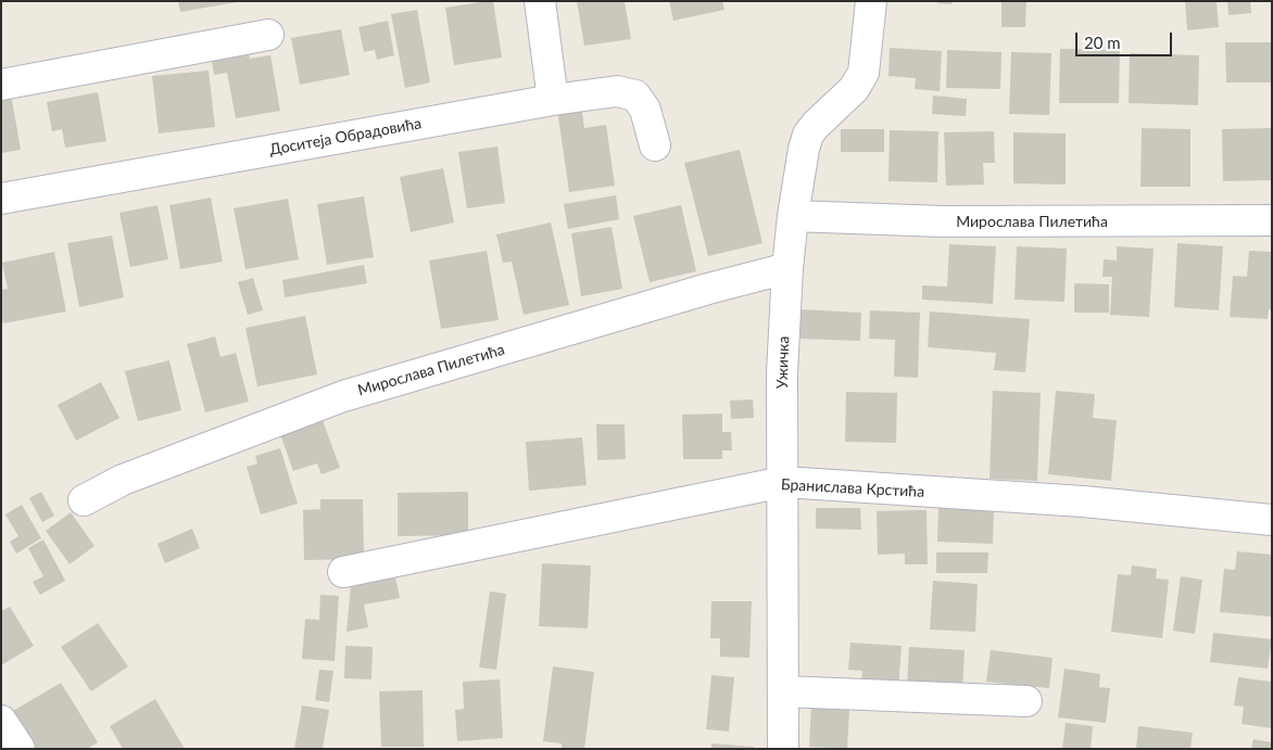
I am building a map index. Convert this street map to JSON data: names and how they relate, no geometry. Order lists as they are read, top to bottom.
{
  "streets": {
    "street": [
      "Доситеја Обрадовића",
      "Мирослава Пилетића",
      "Ужичка",
      "Бранислава Крстића"
    ]
  },
  "crossings": [
    ["Мирослава Пилетића", "Ужичка"],
    ["Ужичка", "Бранислава Крстића"]
  ],
  "scale_bar": "20 m"
}
